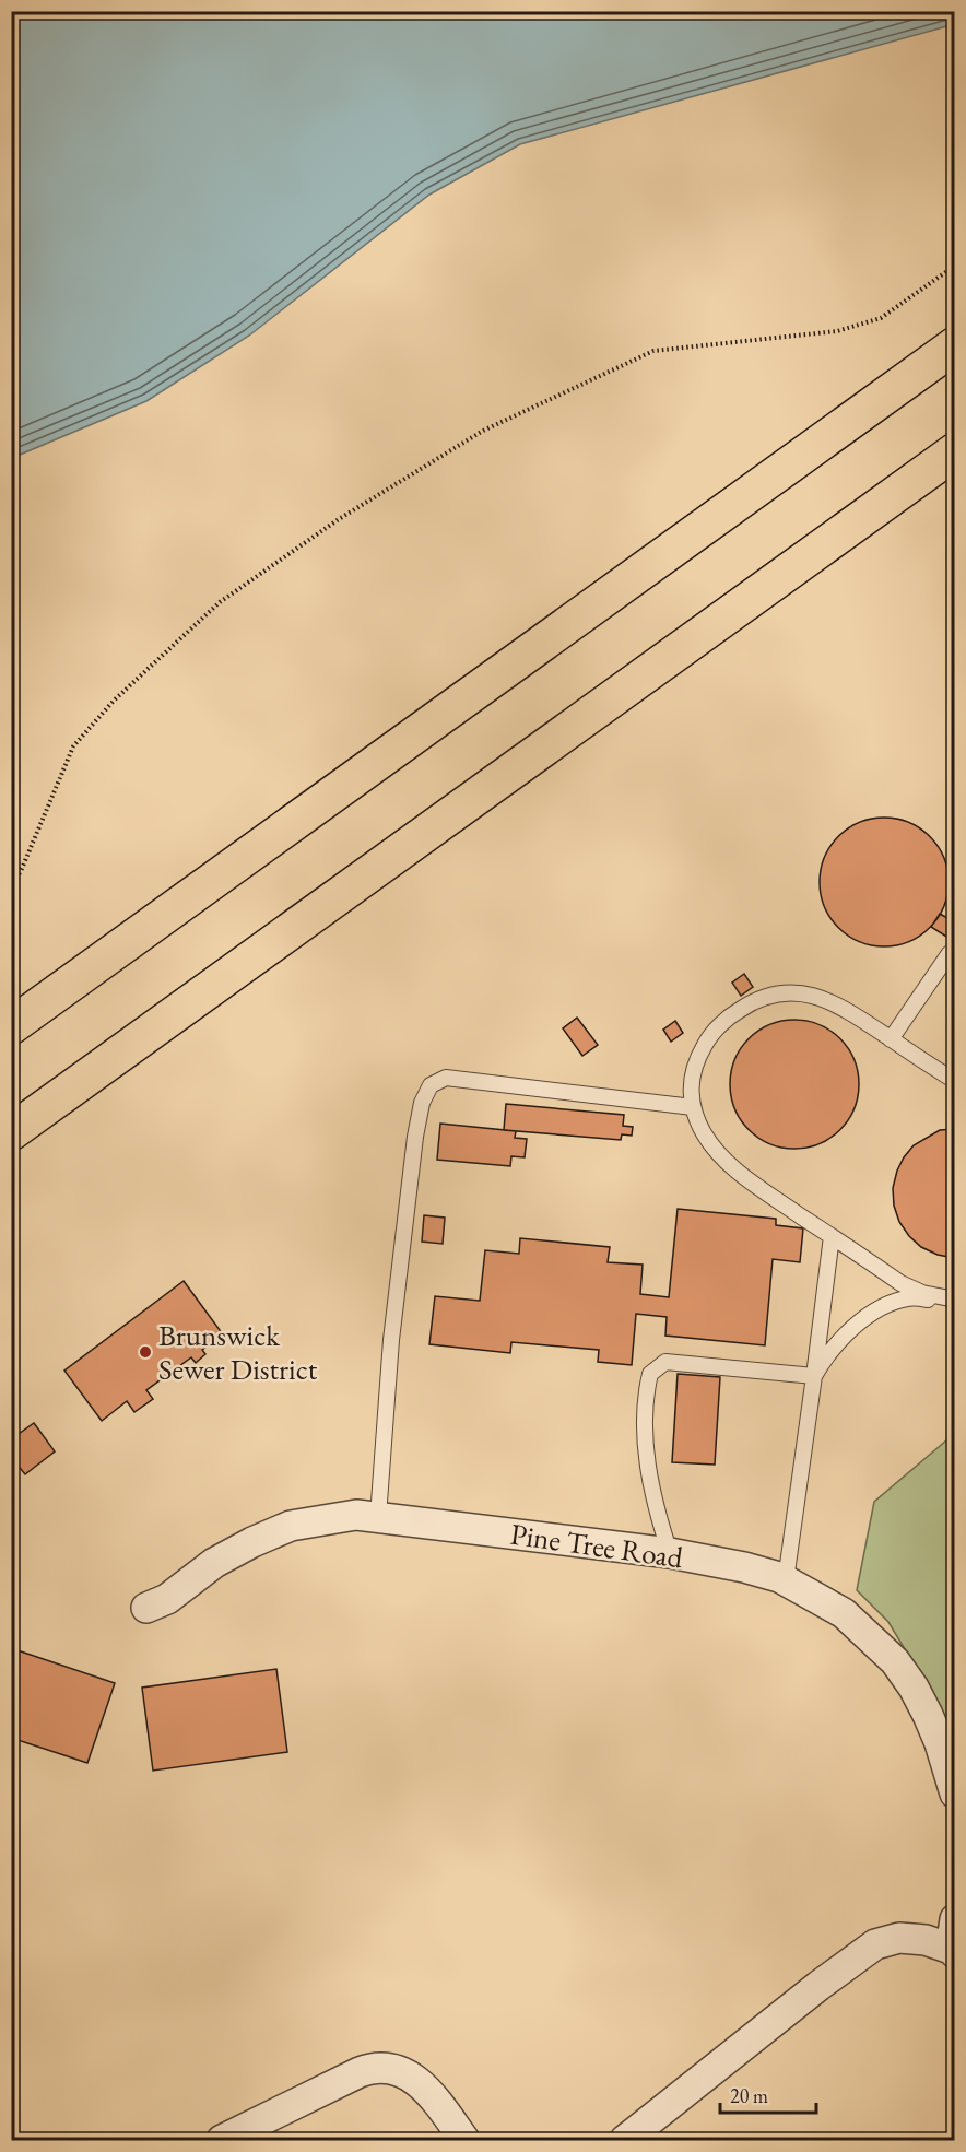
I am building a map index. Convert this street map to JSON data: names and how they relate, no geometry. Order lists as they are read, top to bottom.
{
  "streets": {
    "street": ["Pine Tree Road"]
  },
  "places": ["Brunswick Sewer District"],
  "scale_bar": "20 m"
}
